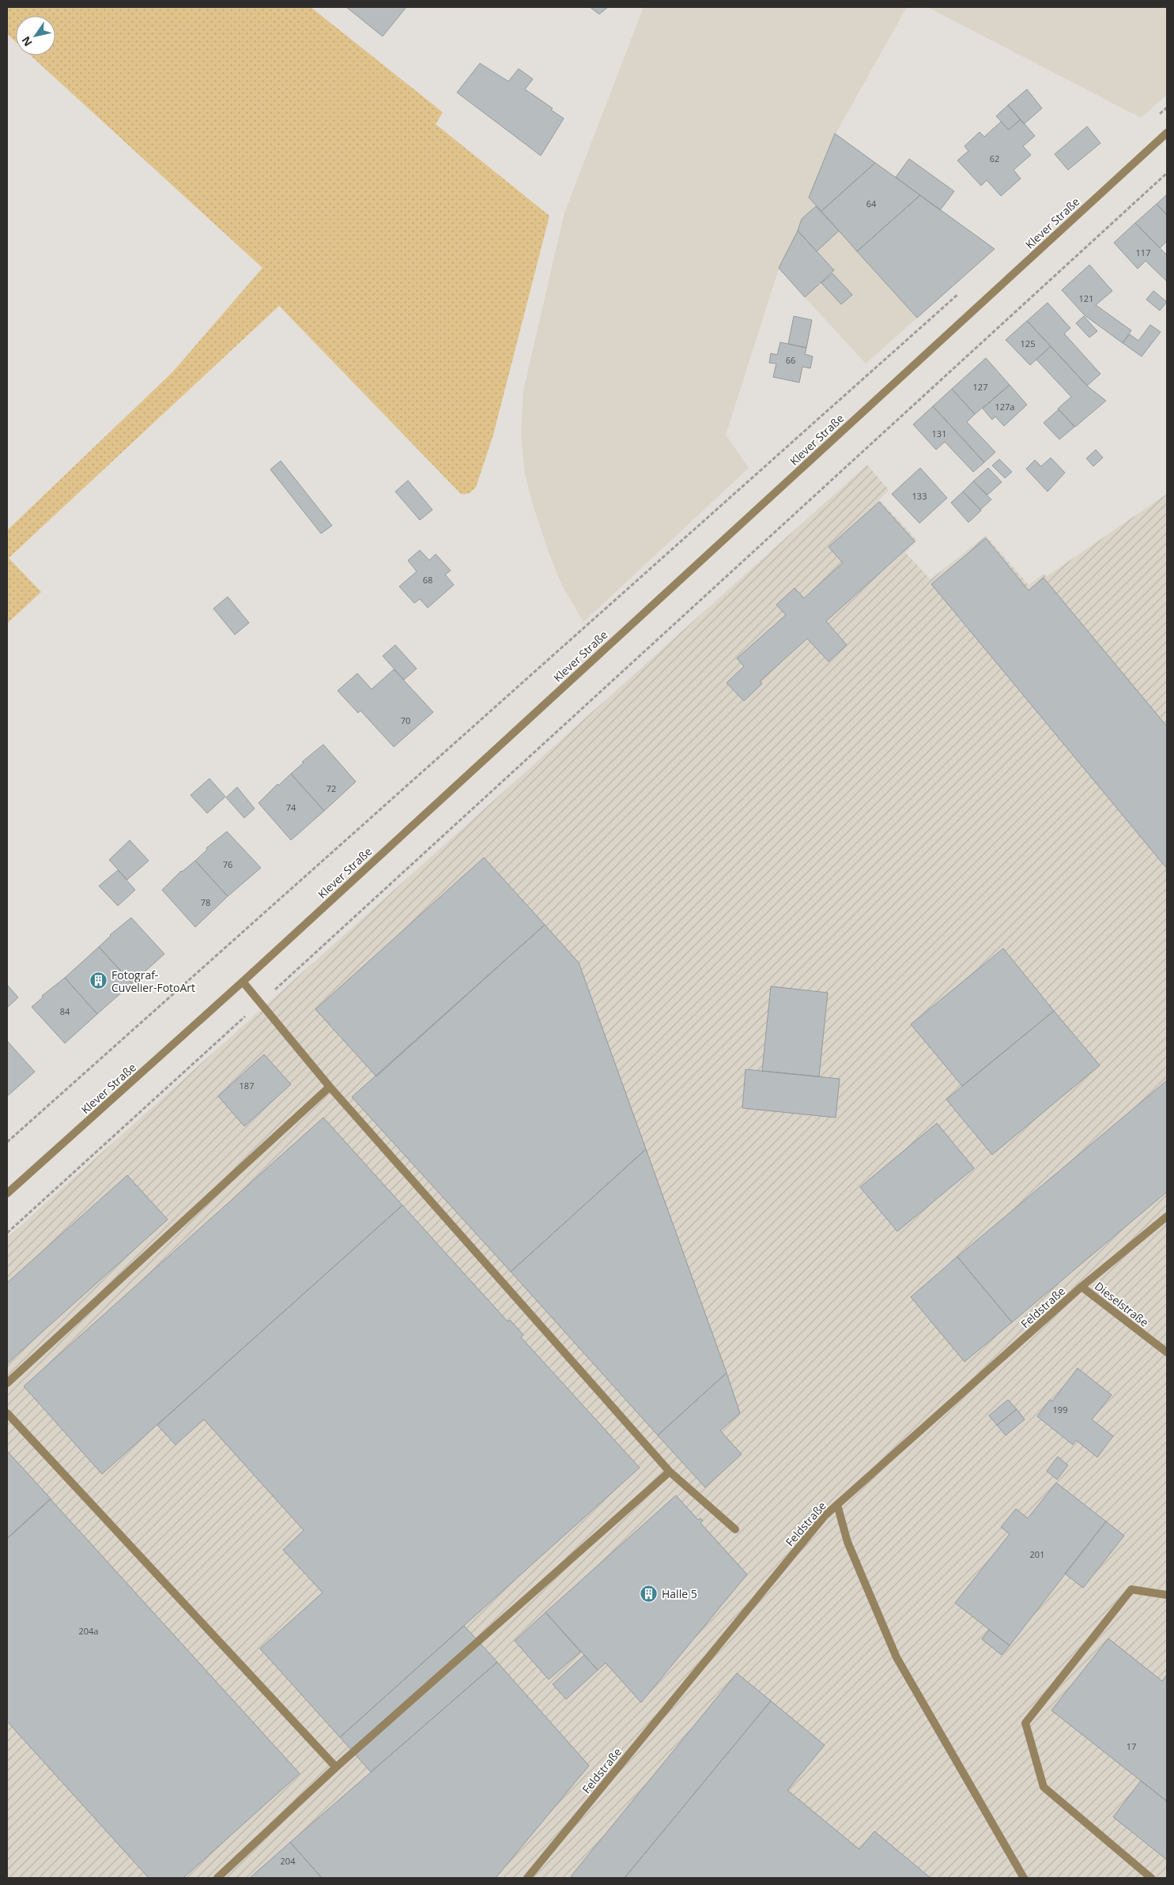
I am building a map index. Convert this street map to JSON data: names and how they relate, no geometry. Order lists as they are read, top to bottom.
{
  "streets": {
    "street": ["Klever Straße", "Dieselstraße", "Feldstraße"]
  },
  "crossings": [
    ["Dieselstraße", "Feldstraße"]
  ],
  "places": {
    "building": ["Fotograf- Cuvelier-FotoArt", "Halle 5"]
  },
  "house_numbers": [
    "62",
    "64",
    "117",
    "121",
    "125",
    "66",
    "127",
    "127a",
    "131",
    "133",
    "68",
    "70",
    "72",
    "74",
    "76",
    "78",
    "84",
    "187",
    "199",
    "201",
    "204a",
    "17",
    "204"
  ],
  "north": "bottom left"
}
